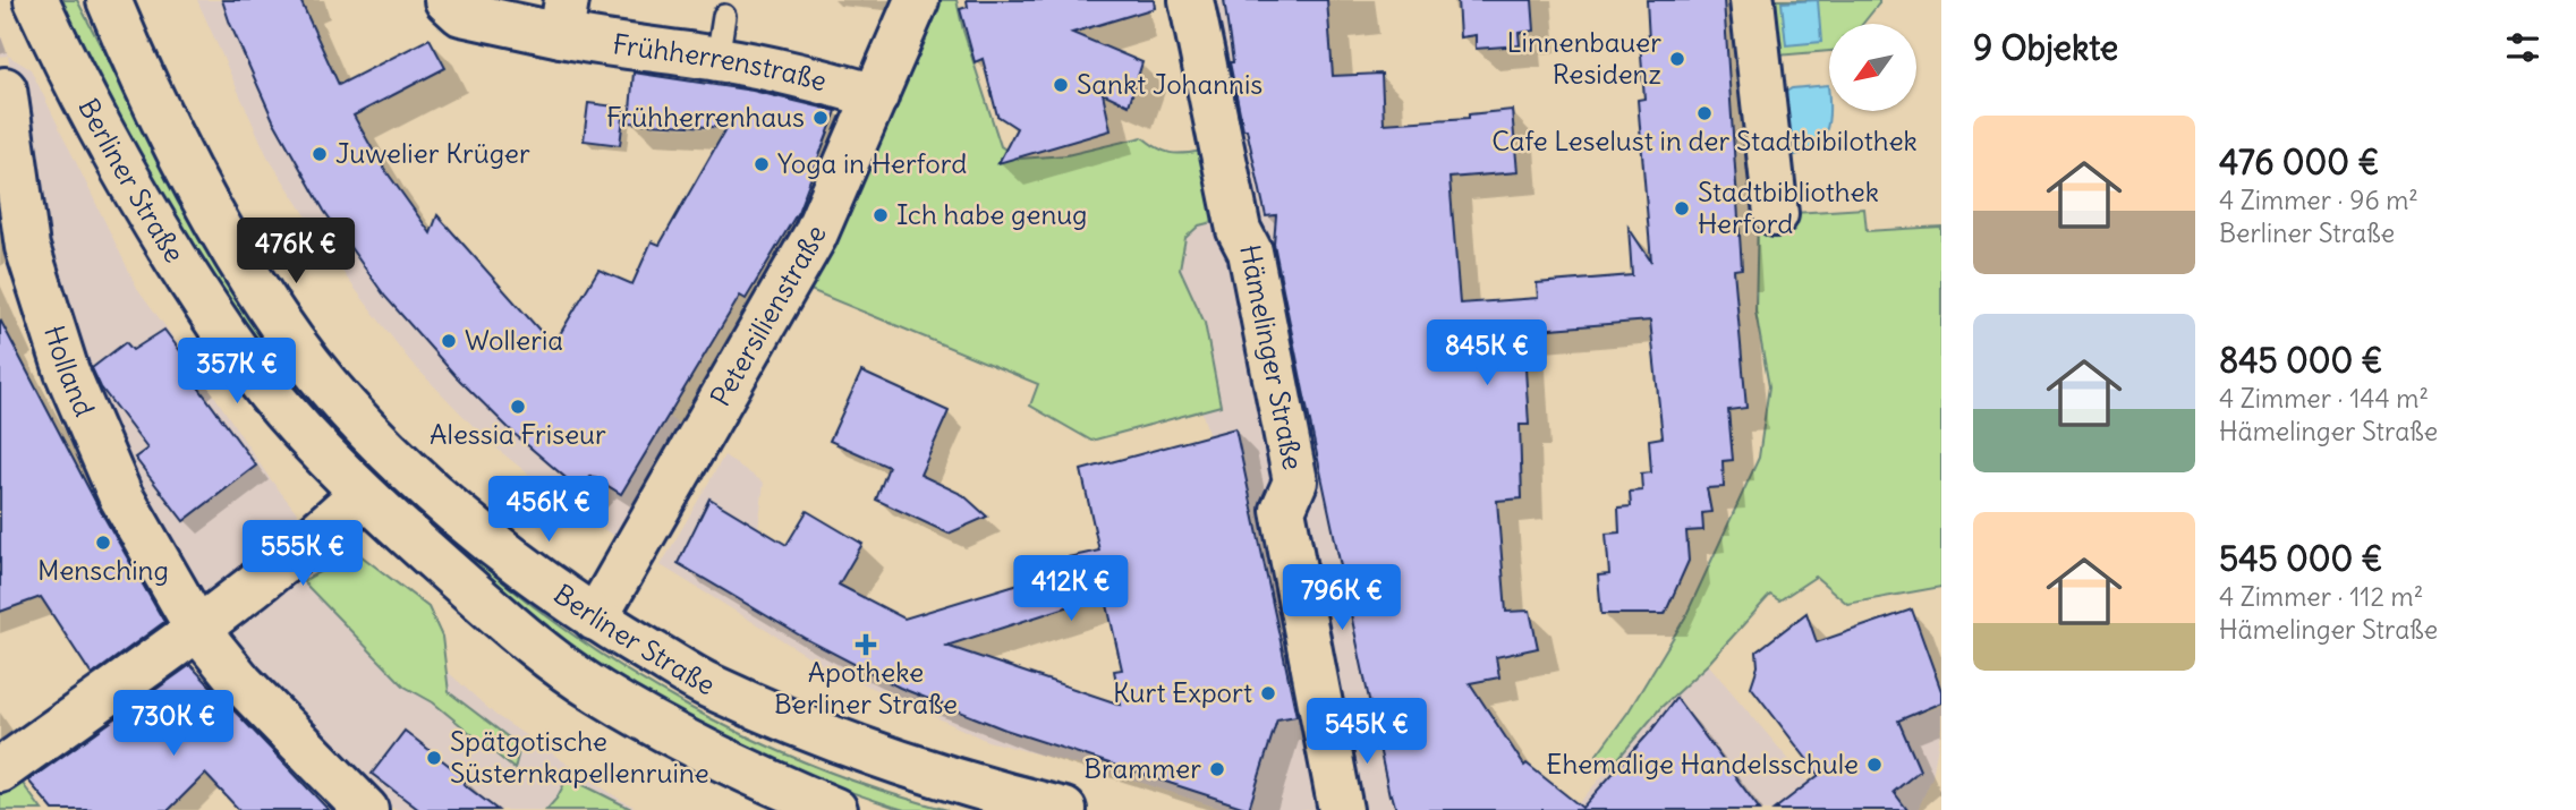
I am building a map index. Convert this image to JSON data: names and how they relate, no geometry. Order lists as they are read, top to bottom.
{
  "streets": {
    "street": [
      "Frühherrenstraße",
      "Berliner Straße",
      "Petersilienstraße",
      "Hämelinger Straße",
      "Holland"
    ]
  },
  "crossings": [
    ["Frühherrenstraße", "Petersilienstraße"],
    ["Berliner Straße", "Petersilienstraße"]
  ],
  "places": {
    "other": [
      "Linnenbauer Residenz",
      "Sankt Johannis",
      "Cafe Leselust in der Stadtbibilothek",
      "Frühherrenhaus",
      "Juwelier Krüger",
      "Yoga in Herford",
      "Stadtbibliothek Herford",
      "Ich habe genug",
      "Wolleria",
      "Alessia Friseur",
      "Mensching",
      "Kurt Export",
      "Spätgotische Süsternkapellenruine",
      "Ehemalige Handelsschule",
      "Brammer"
    ],
    "health": ["Apotheke Berliner Straße"]
  },
  "north": "bottom left",
  "page": {
    "heading": "9 Objekte",
    "list": [
      {
        "name": "476 000 €",
        "note": "4 Zimmer · 96 m² · Berliner Straße"
      },
      {
        "name": "845 000 €",
        "note": "4 Zimmer · 144 m² · Hämelinger Straße"
      },
      {
        "name": "545 000 €",
        "note": "4 Zimmer · 112 m² · Hämelinger Straße"
      }
    ],
    "price": [
      "476K €",
      "845K €",
      "357K €",
      "456K €",
      "555K €",
      "412K €",
      "796K €",
      "730K €",
      "545K €"
    ]
  }
}
